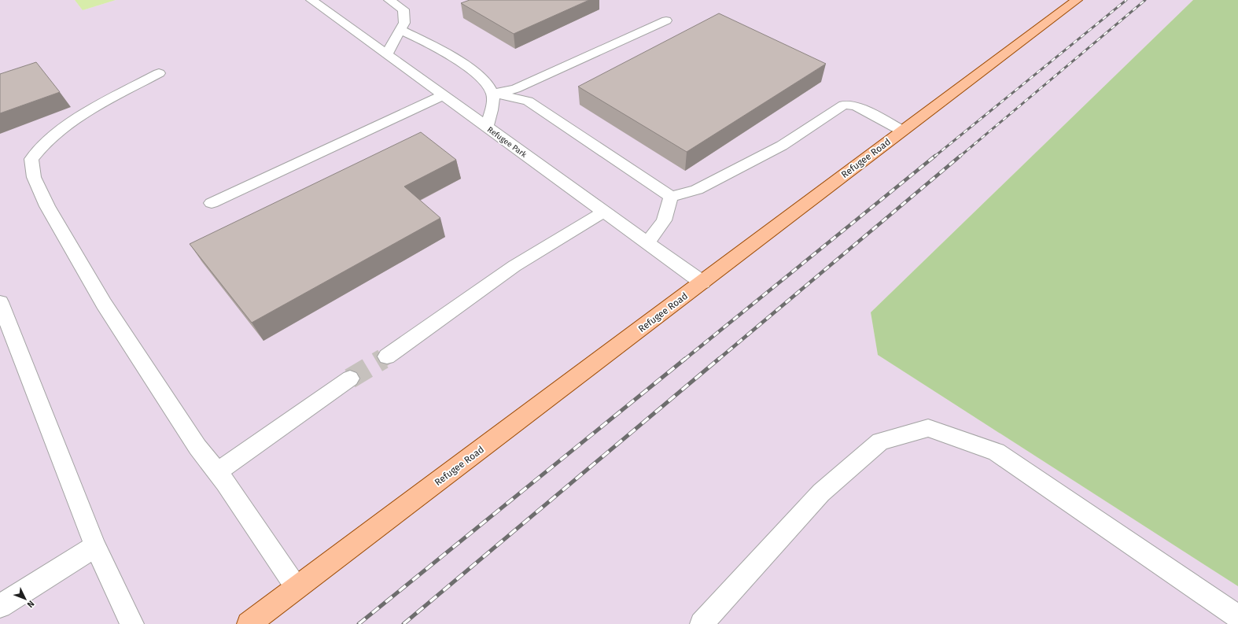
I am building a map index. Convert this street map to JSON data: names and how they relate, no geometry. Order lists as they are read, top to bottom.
{
  "streets": {
    "main road": ["Refugee Road"],
    "street": ["Refugee Park"]
  },
  "crossings": [
    ["Refugee Park", "Refugee Road"]
  ],
  "north": "bottom right"
}
